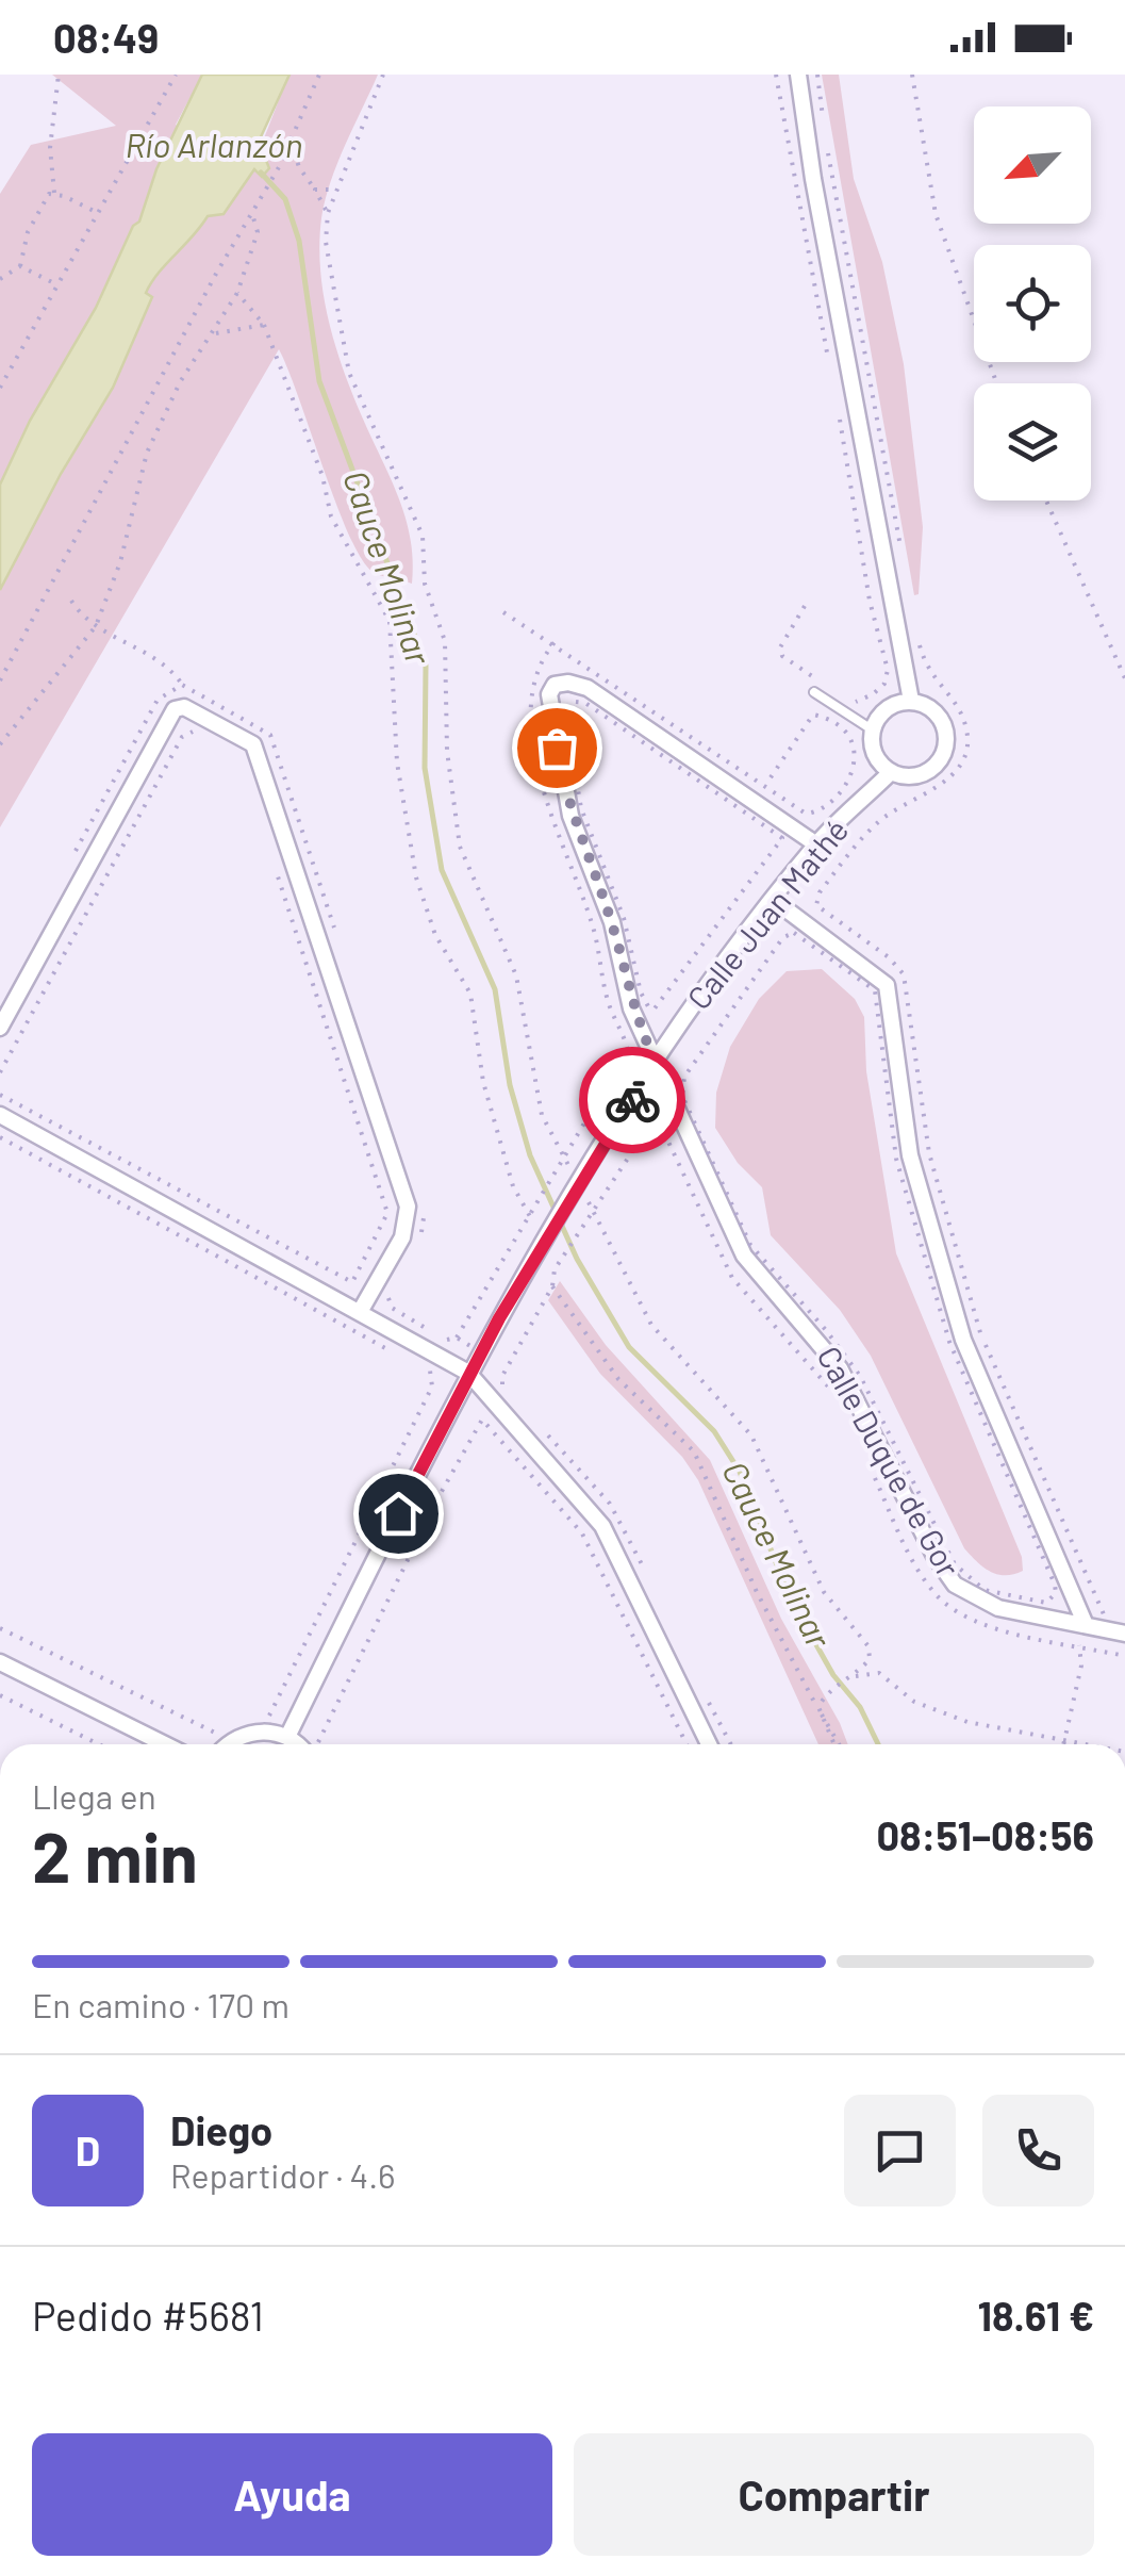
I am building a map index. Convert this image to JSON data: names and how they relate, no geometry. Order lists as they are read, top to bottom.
{
  "streets": {
    "street": ["Calle Juan Mathé", "Calle Duque de Gor"]
  },
  "crossings": [
    ["Calle Juan Mathé", "Calle Duque de Gor"]
  ],
  "water": ["Río Arlanzón", "Cauce Molinar"],
  "north": "bottom left",
  "page": {
    "status": "08:49",
    "heading": ["2 min", "Llega en", "08:51–08:56"],
    "panel": [
      "Diego",
      "Repartidor · 4.6",
      "Pedido #5681",
      "18.61 €"
    ],
    "bar": "En camino · 170 m",
    "round": "D",
    "buttons": ["Ayuda", "Compartir"]
  }
}
